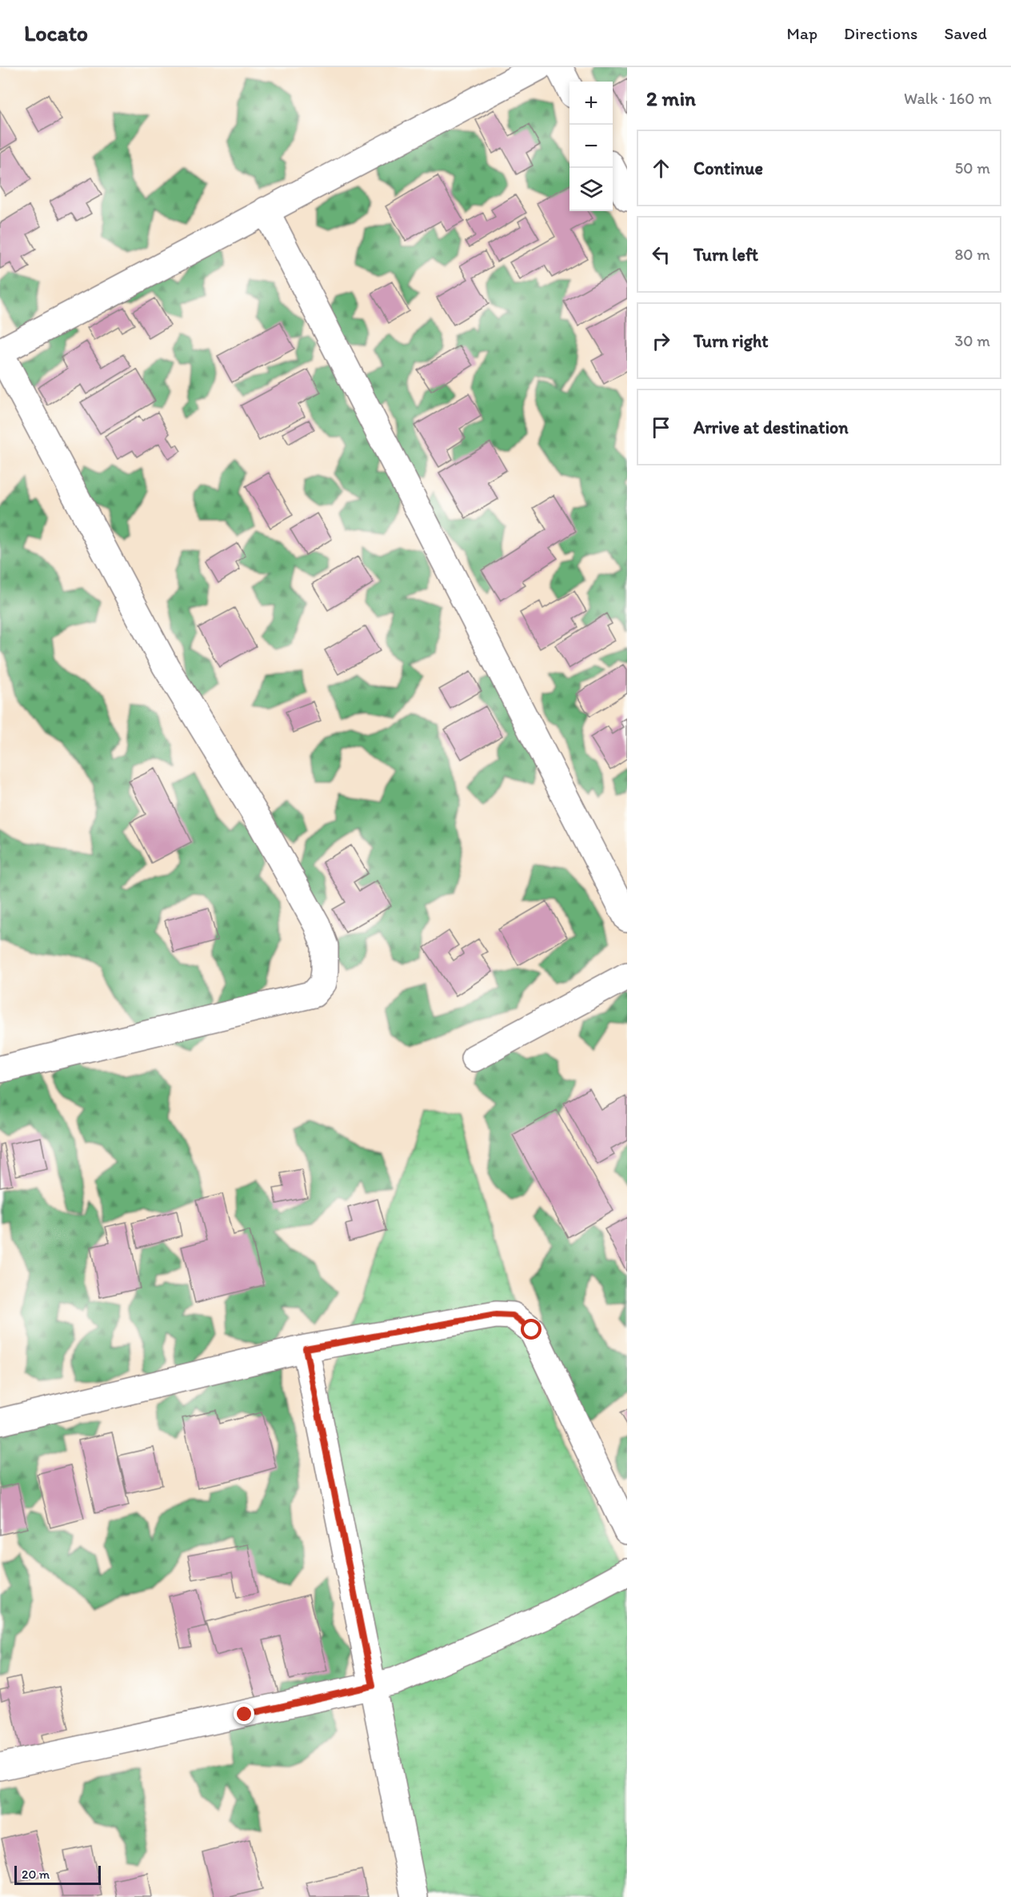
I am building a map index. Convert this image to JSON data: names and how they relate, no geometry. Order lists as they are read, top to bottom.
{
  "scale_bar": "20 m",
  "page": {
    "header": "Locato",
    "nav": ["Map", "Directions", "Saved"],
    "heading": ["2 min", "Walk · 160 m"],
    "map_buttons": ["+", "−"],
    "list": [
      ["Continue", "50 m"],
      ["Turn left", "80 m"],
      ["Turn right", "30 m"],
      "Arrive at destination"
    ],
    "scale": "20 m"
  }
}
